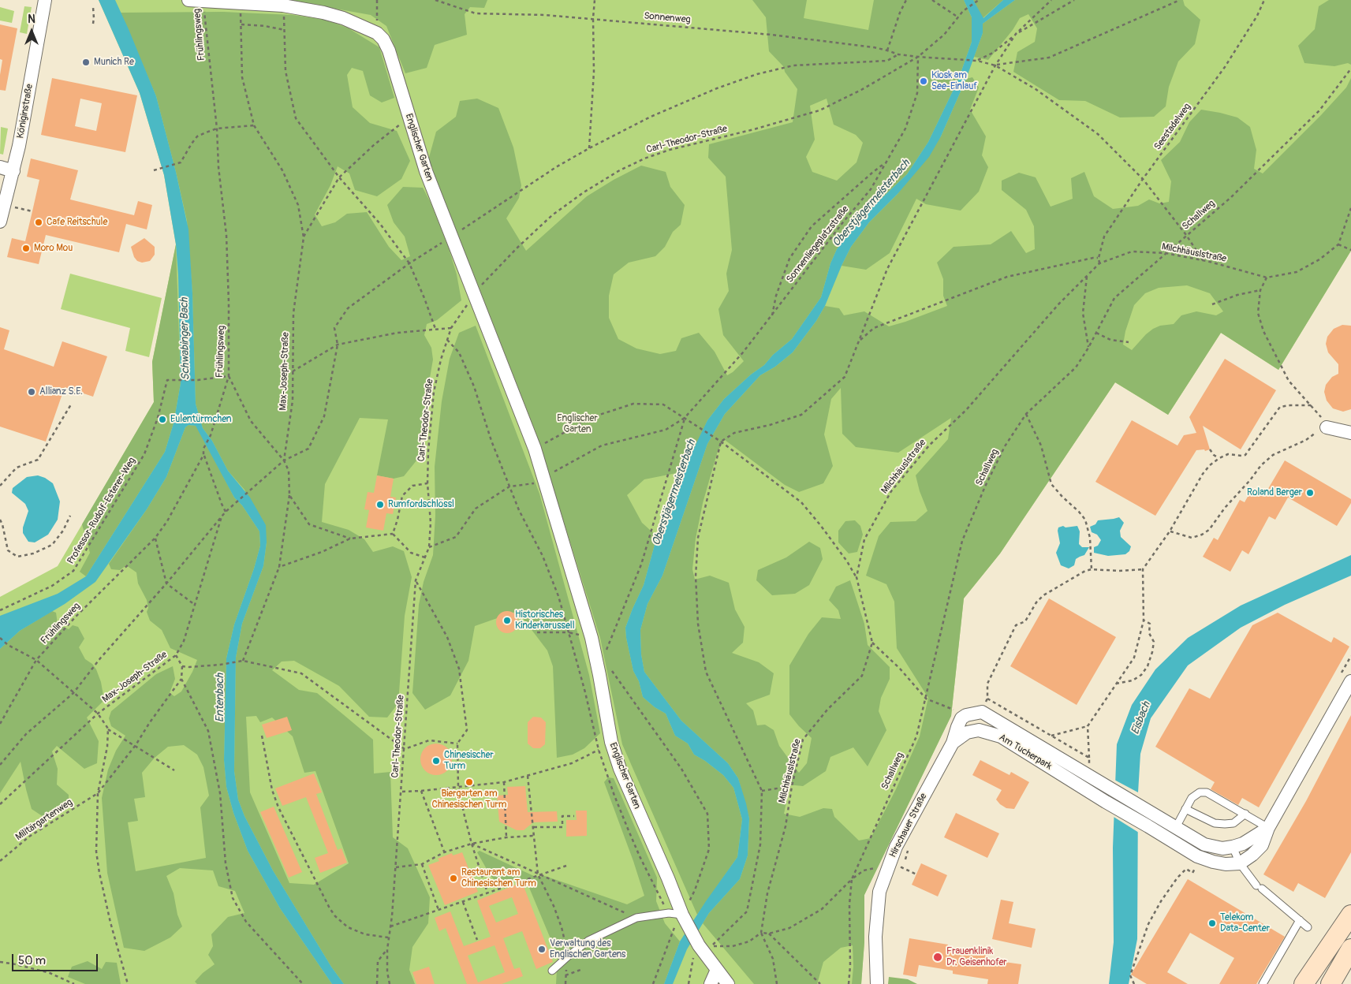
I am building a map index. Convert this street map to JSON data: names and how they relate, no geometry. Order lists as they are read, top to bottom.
{
  "streets": {
    "street": [
      "Königinstraße",
      "Englischer Garten",
      "Am Tucherpark",
      "Hirschauer Straße"
    ],
    "path": [
      "Sonnenweg",
      "Frühlingsweg",
      "Seestadelweg",
      "Carl-Theodor-Straße",
      "Schallweg",
      "Sonnenliegeplatzstraße",
      "Milchhäuslstraße",
      "Max-Joseph-Straße",
      "Professor-Rudolf-Esterer-Weg",
      "Militärgartenweg"
    ]
  },
  "crossings": [
    ["Frühlingsweg", "Professor-Rudolf-Esterer-Weg"],
    ["Carl-Theodor-Straße", "Englischer Garten"],
    ["Carl-Theodor-Straße", "Sonnenliegeplatzstraße"],
    ["Schallweg", "Milchhäuslstraße"],
    ["Am Tucherpark", "Hirschauer Straße"]
  ],
  "water": [
    "Oberstjägermeisterbach",
    "Schwabinger Bach",
    "Entenbach",
    "Eisbach"
  ],
  "parks": ["Englischer Garten"],
  "places": [
    "Munich Re",
    "Kiosk am See-Einlauf",
    "Cafe Reitschule",
    "Moro Mou",
    "Allianz S.E.",
    "Eulentürmchen",
    "Roland Berger",
    "Rumfordschlössl",
    "Historisches Kinderkarussell",
    "Chinesischer Turm",
    "Biergarten am Chinesischen Turm",
    "Restaurant am Chinesischen Turm",
    "Telekom Data-Center",
    "Verwaltung des Englischen Gartens",
    "Frauenklinik Dr. Geisenhofer"
  ],
  "scale_bar": "50 m",
  "north": "top"
}
